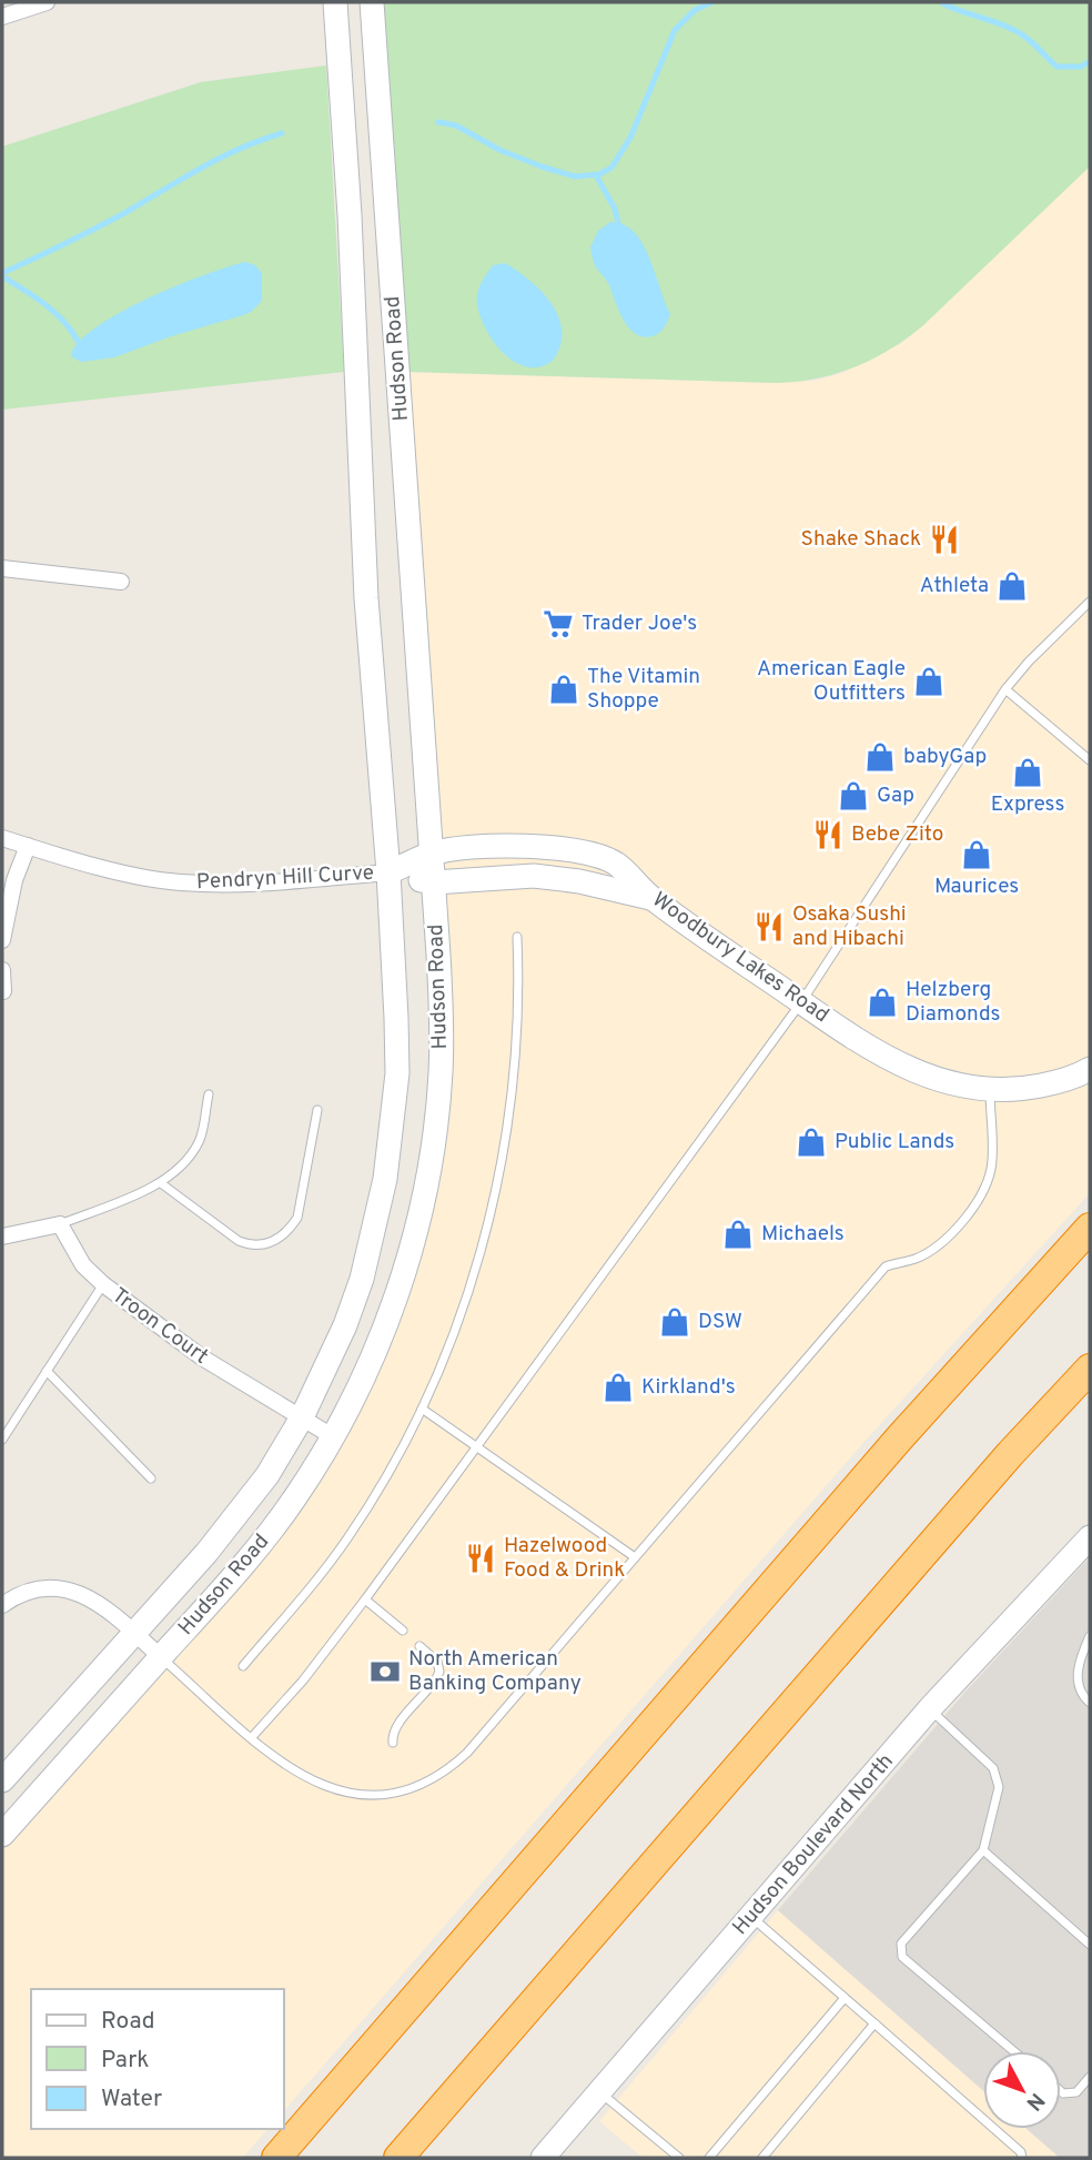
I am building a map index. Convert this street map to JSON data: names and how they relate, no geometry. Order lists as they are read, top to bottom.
{
  "streets": {
    "street": [
      "Hudson Road",
      "Pendryn Hill Curve",
      "Woodbury Lakes Road",
      "Troon Court",
      "Hudson Boulevard North"
    ]
  },
  "crossings": [
    ["Hudson Road", "Pendryn Hill Curve"],
    ["Hudson Road", "Woodbury Lakes Road"],
    ["Hudson Road", "Troon Court"],
    ["Pendryn Hill Curve", "Woodbury Lakes Road"]
  ],
  "places": {
    "restaurant": [
      "Shake Shack",
      "Bebe Zito",
      "Osaka Sushi and Hibachi",
      "Hazelwood Food & Drink"
    ],
    "shop": [
      "Athleta",
      "American Eagle Outfitters",
      "The Vitamin Shoppe",
      "babyGap",
      "Express",
      "Gap",
      "Maurices",
      "Helzberg Diamonds",
      "Public Lands",
      "Michaels",
      "DSW",
      "Kirkland's"
    ],
    "supermarket": ["Trader Joe's"],
    "bank": ["North American Banking Company"]
  },
  "legend": ["Road", "Park", "Water"],
  "north": "bottom right"
}
